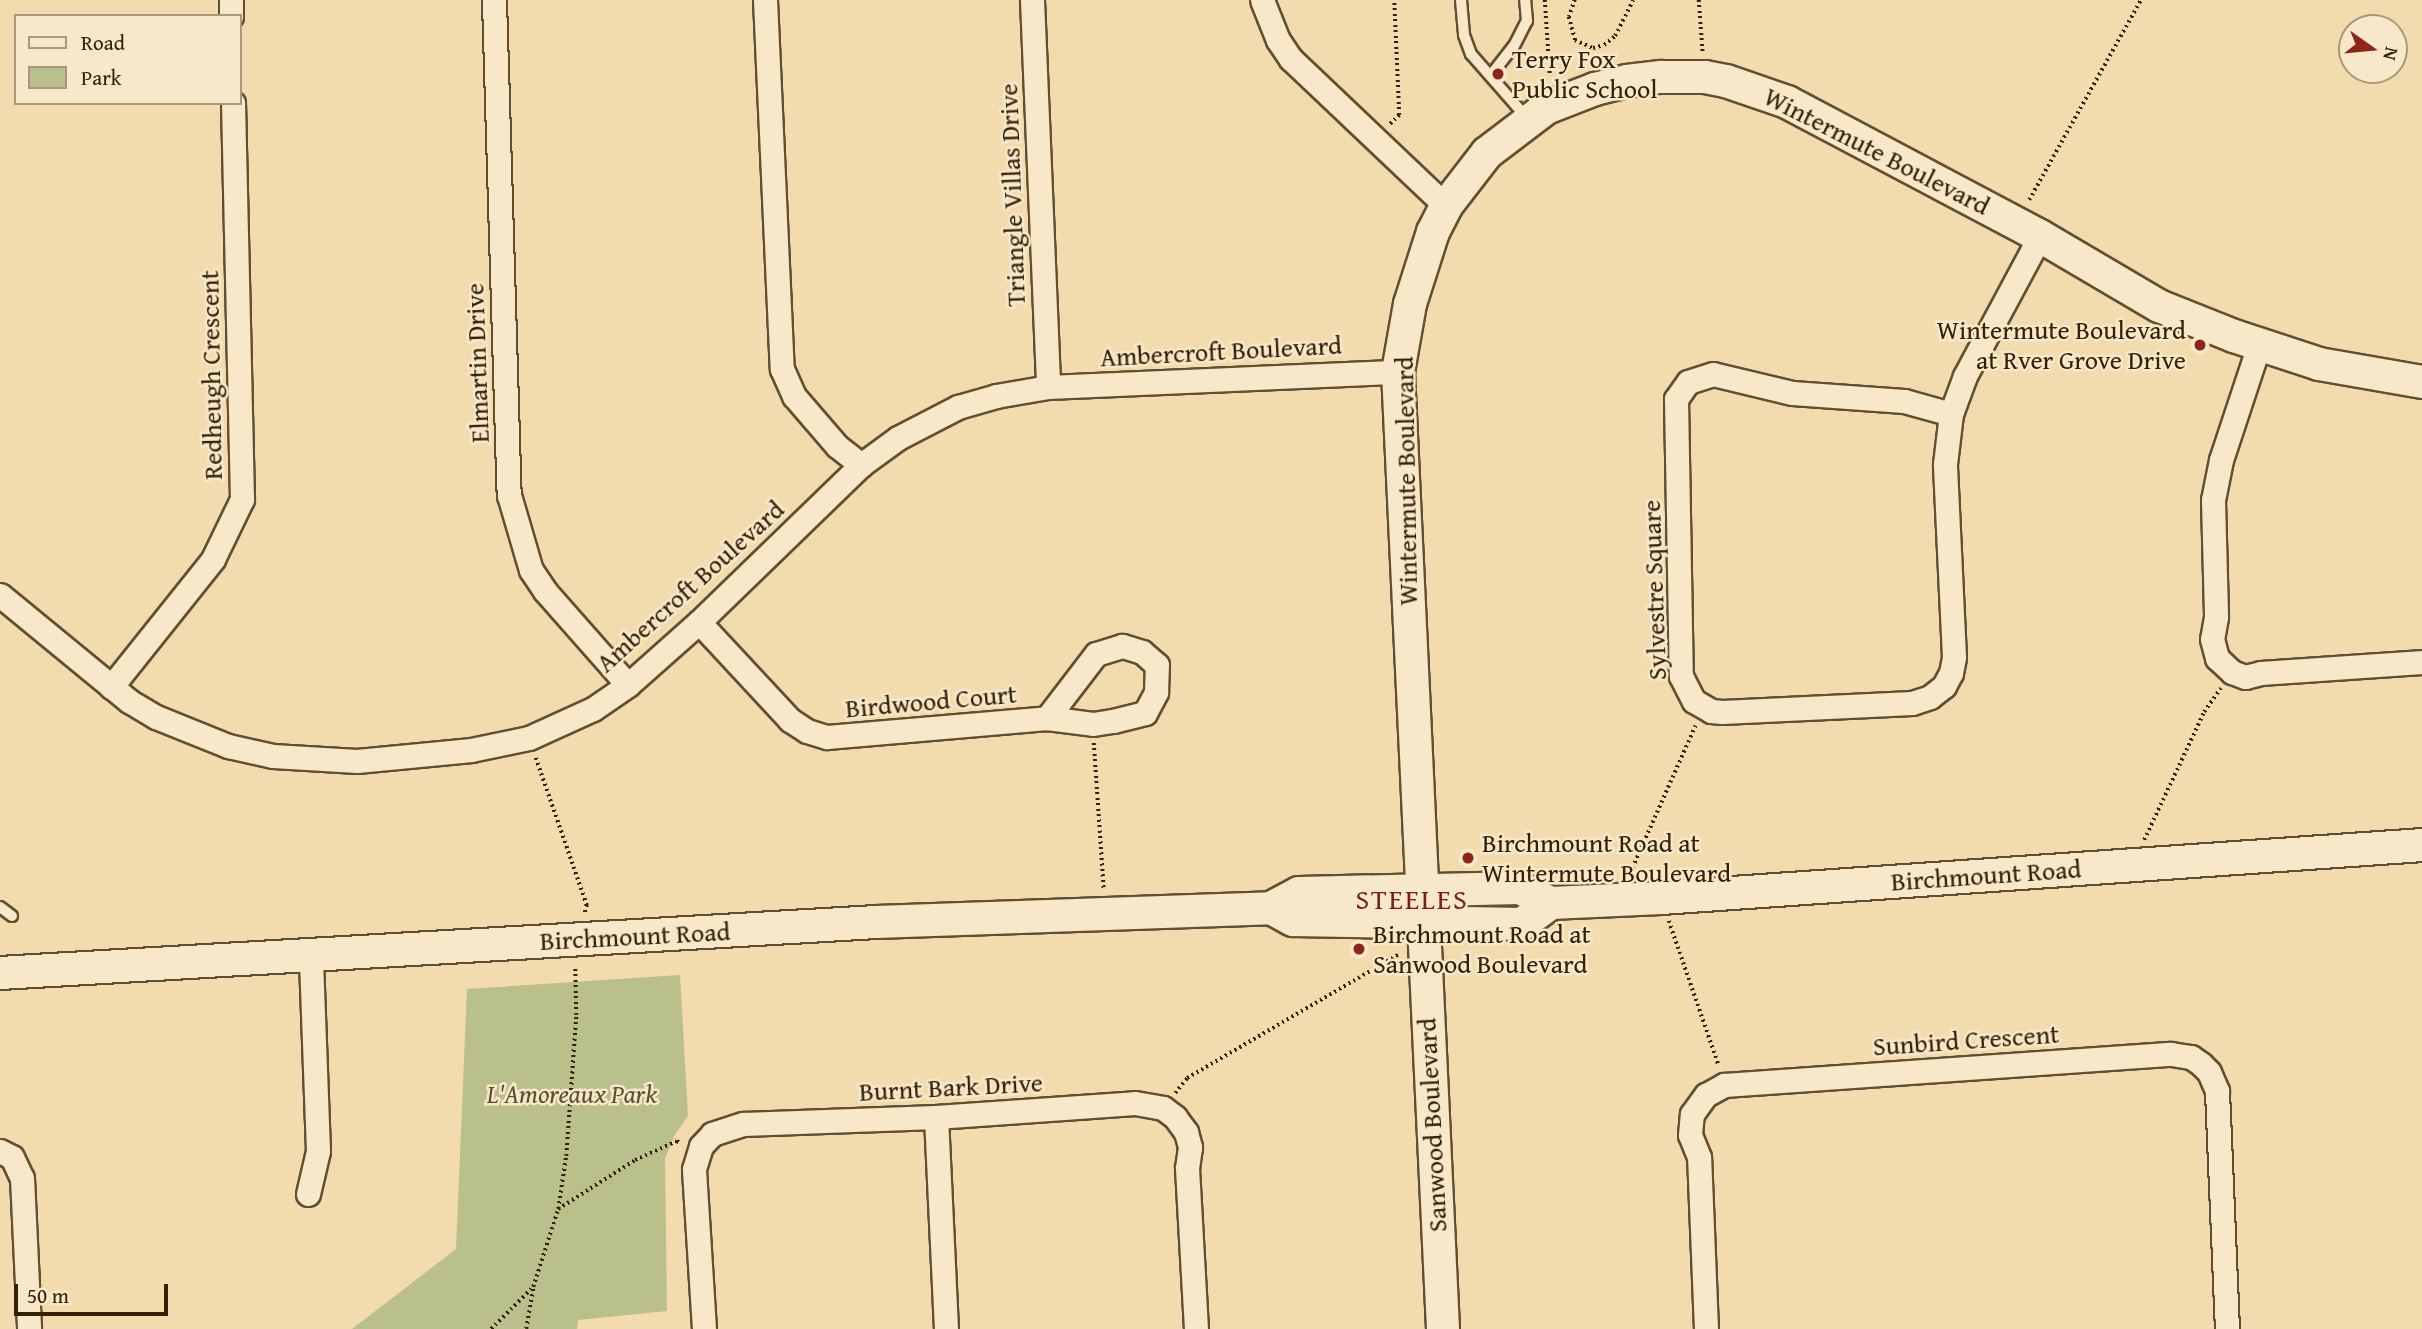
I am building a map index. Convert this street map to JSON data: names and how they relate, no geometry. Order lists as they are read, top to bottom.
{
  "streets": {
    "main road": ["Wintermute Boulevard", "Birchmount Road", "Sanwood Boulevard"],
    "street": [
      "Triangle Villas Drive",
      "Ambercroft Boulevard",
      "Elmartin Drive",
      "Redheugh Crescent",
      "Sylvestre Square",
      "Birdwood Court",
      "Sunbird Crescent",
      "Burnt Bark Drive"
    ]
  },
  "crossings": [
    ["Wintermute Boulevard", "Ambercroft Boulevard"],
    ["Wintermute Boulevard", "Birchmount Road"],
    ["Wintermute Boulevard", "Sanwood Boulevard"],
    ["Triangle Villas Drive", "Ambercroft Boulevard"],
    ["Ambercroft Boulevard", "Elmartin Drive"],
    ["Ambercroft Boulevard", "Redheugh Crescent"],
    ["Ambercroft Boulevard", "Birdwood Court"],
    ["Birchmount Road", "Sanwood Boulevard"]
  ],
  "districts": ["STEELES"],
  "parks": ["L'Amoreaux Park"],
  "places": [
    "Terry Fox Public School",
    "Wintermute Boulevard at Rver Grove Drive",
    "Birchmount Road at Wintermute Boulevard",
    "Birchmount Road at Sanwood Boulevard"
  ],
  "legend": ["Road", "Park"],
  "scale_bar": "50 m",
  "north": "right"
}
